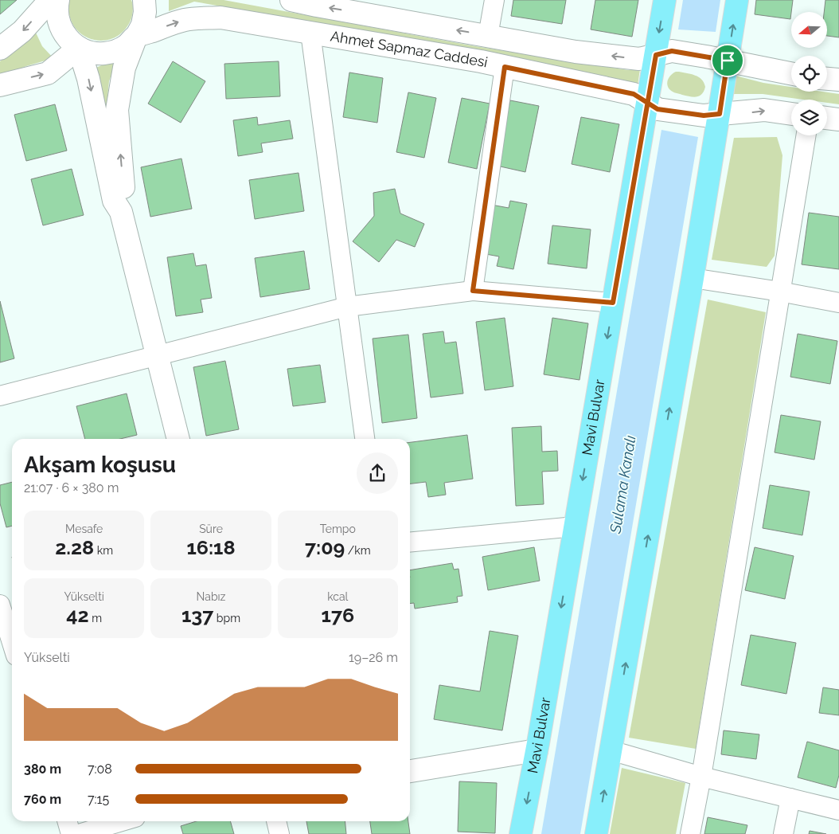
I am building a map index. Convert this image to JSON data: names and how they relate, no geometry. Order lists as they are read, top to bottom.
{
  "streets": {
    "main road": ["Ahmet Sapmaz Caddesi", "Mavi Bulvar"]
  },
  "crossings": [
    ["Ahmet Sapmaz Caddesi", "Mavi Bulvar"]
  ],
  "water": ["Sulama Kanalı"],
  "north": "left",
  "page": {
    "heading": ["Akşam koşusu", "21:07 · 6 × 380 m"],
    "stats": [
      ["Mesafe", "2.28 km"],
      ["Süre", "16:18"],
      ["Tempo", "7:09 /km"],
      ["Yükselti", "42 m"],
      ["Nabız", "137 bpm"],
      ["kcal", "176"]
    ],
    "chart": ["Yükselti", "19–26 m"],
    "list": [
      {
        "name": "380 m",
        "note": "7:08"
      },
      {
        "name": "760 m",
        "note": "7:15"
      }
    ]
  }
}
